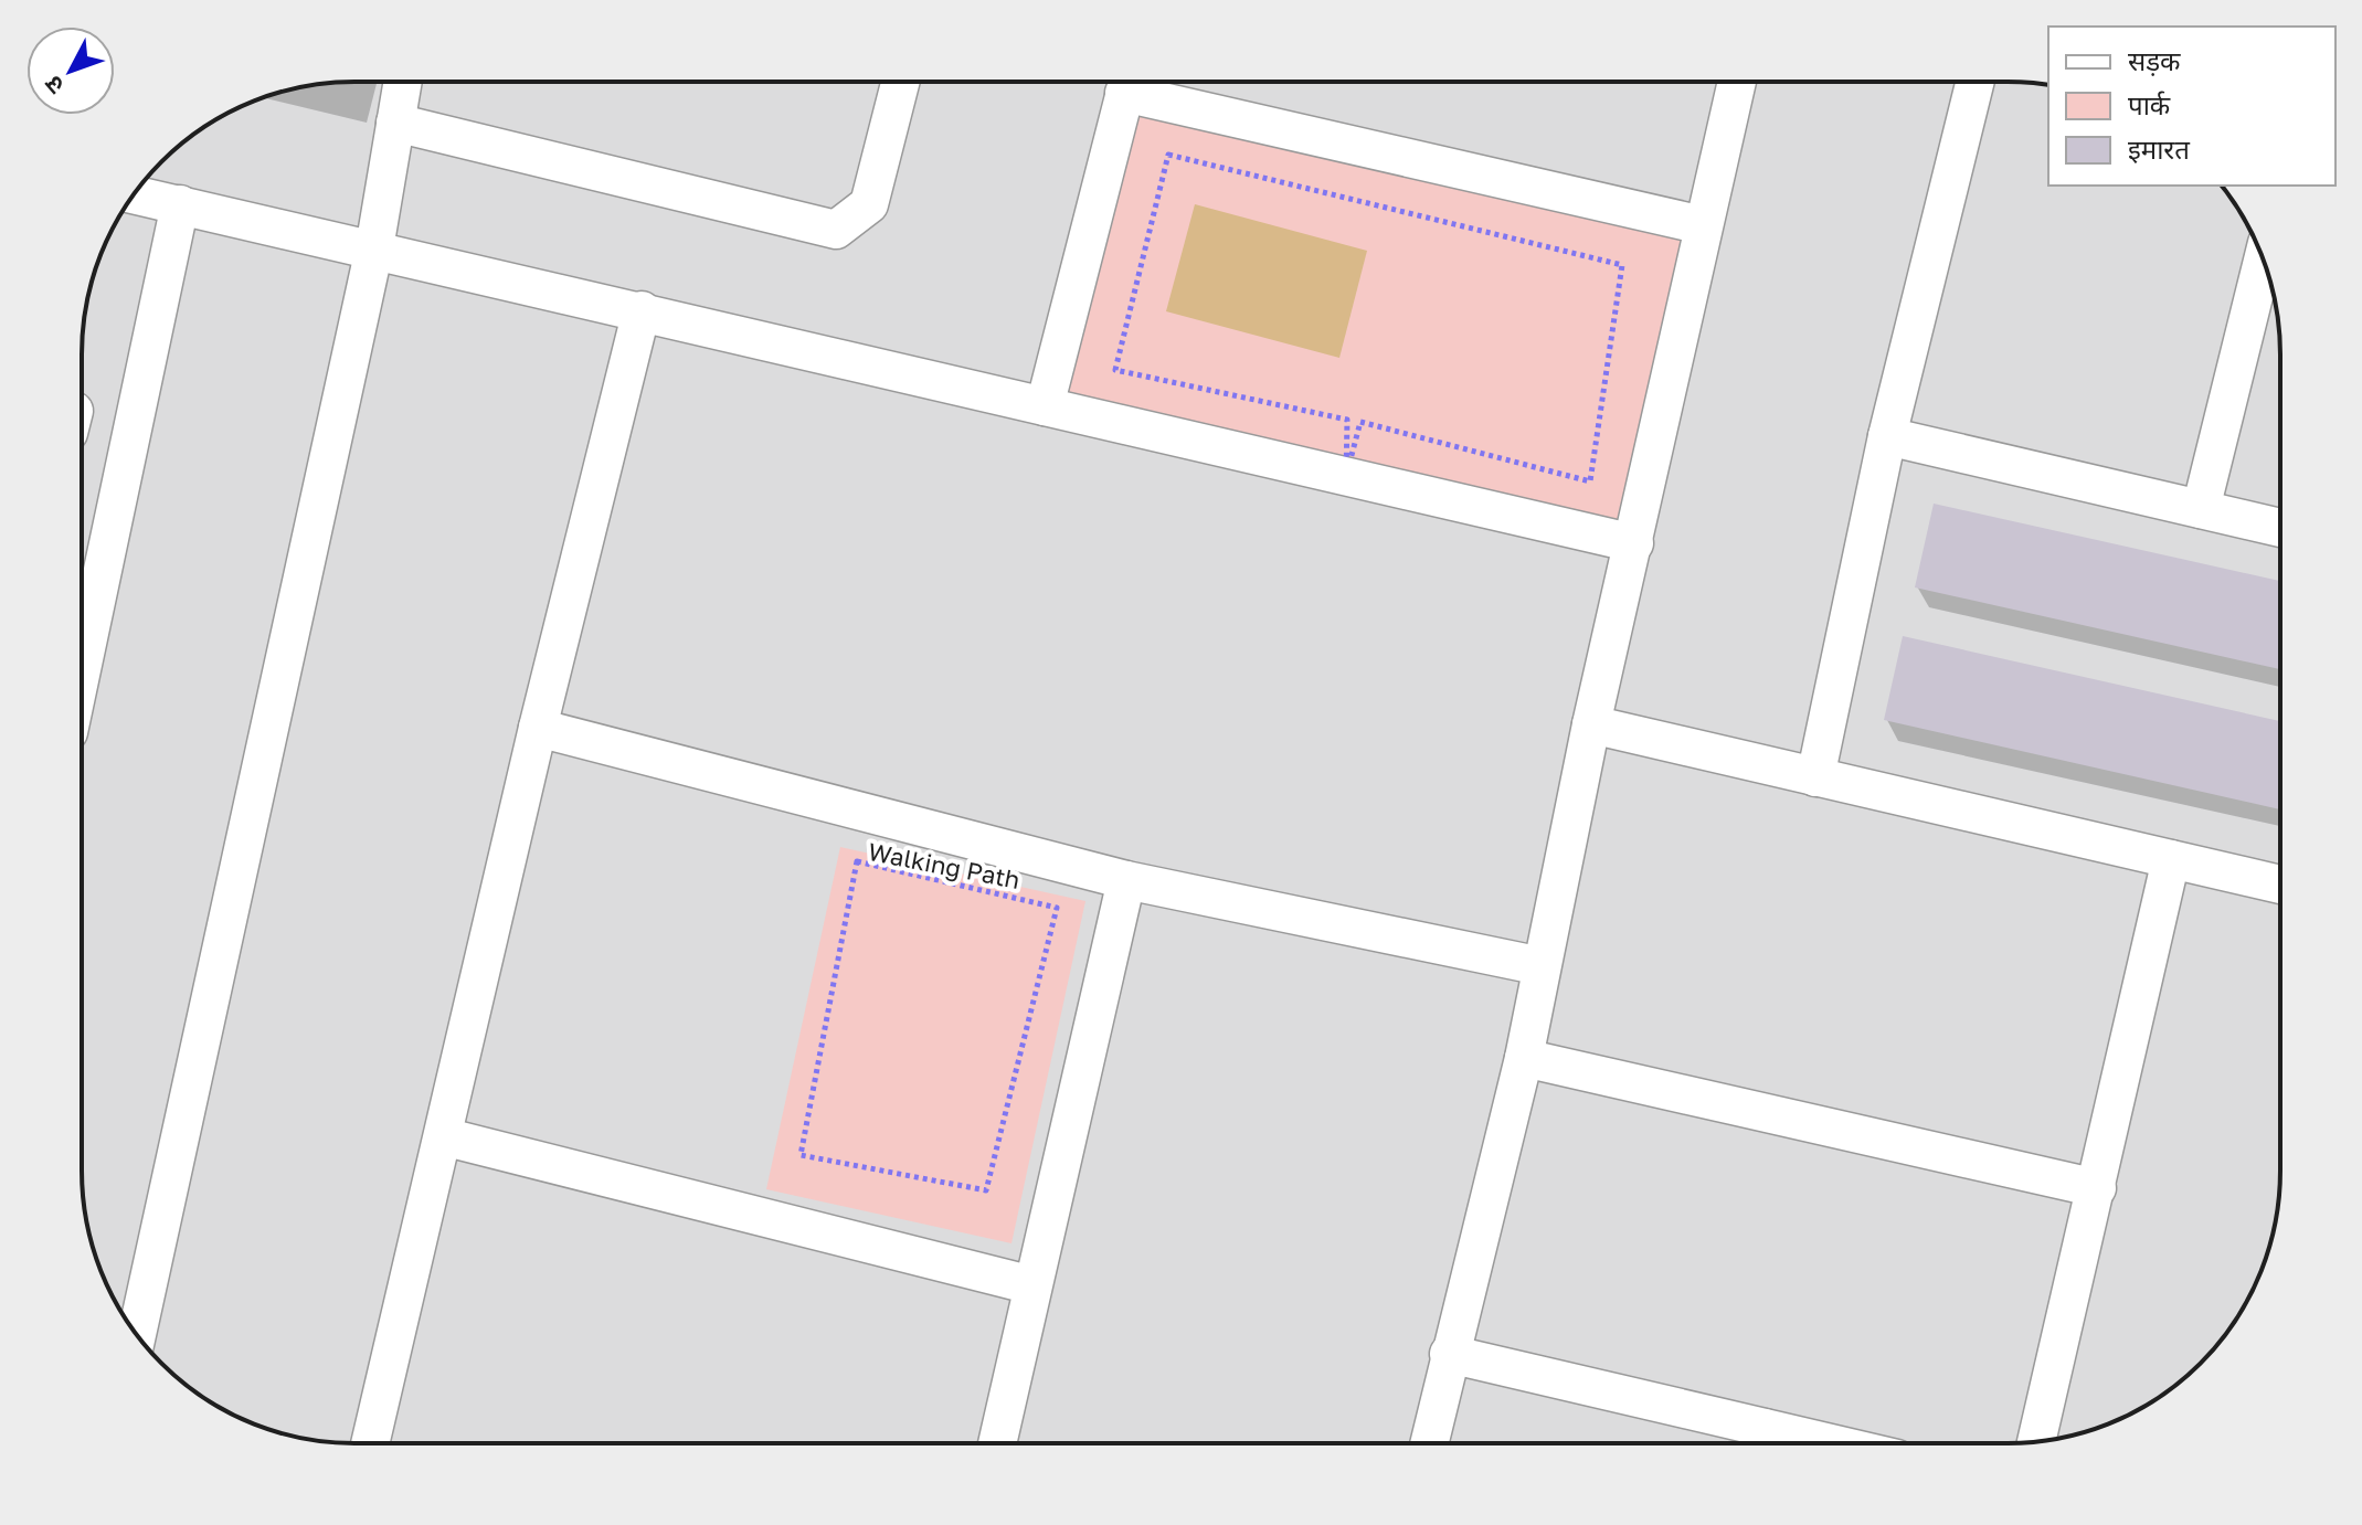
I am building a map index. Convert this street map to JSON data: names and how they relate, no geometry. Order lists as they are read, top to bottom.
{
  "streets": {
    "path": ["Walking Path"]
  },
  "legend": ["सड़क", "पार्क", "इमारत"],
  "north": "bottom left"
}
